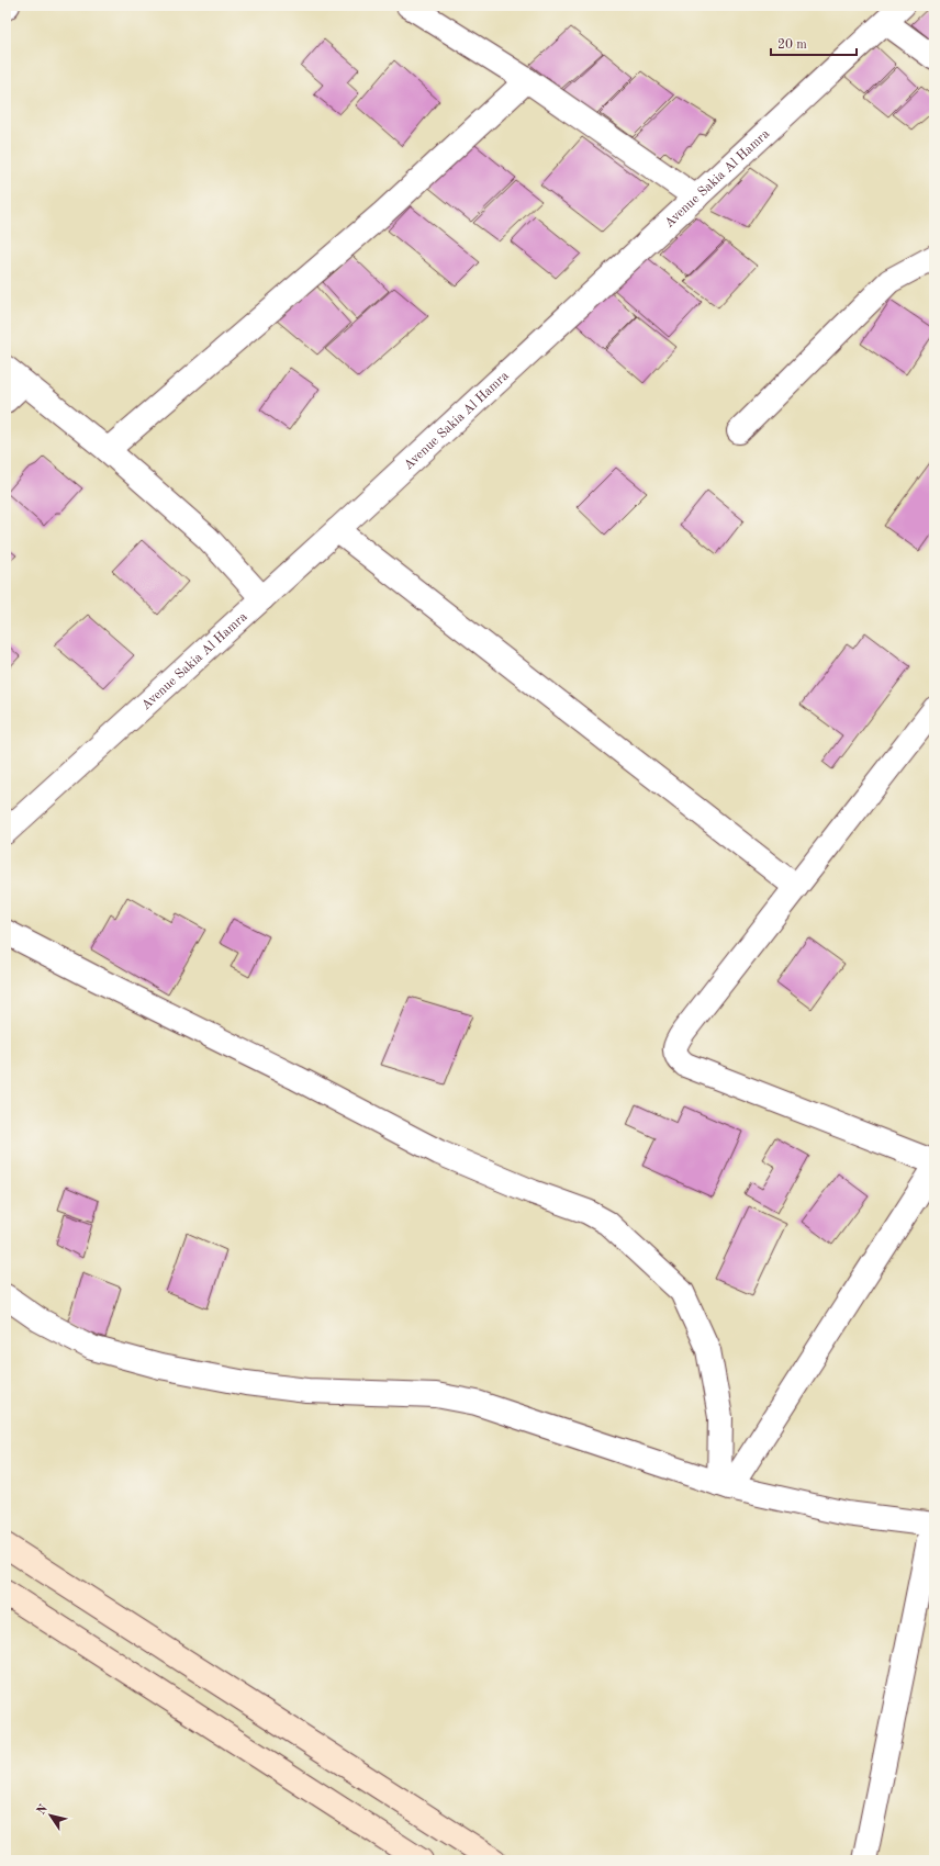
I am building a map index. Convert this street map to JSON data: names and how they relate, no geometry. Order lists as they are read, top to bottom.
{
  "streets": {
    "street": ["Avenue Sakia Al Hamra"]
  },
  "scale_bar": "20 m",
  "north": "top left"
}
